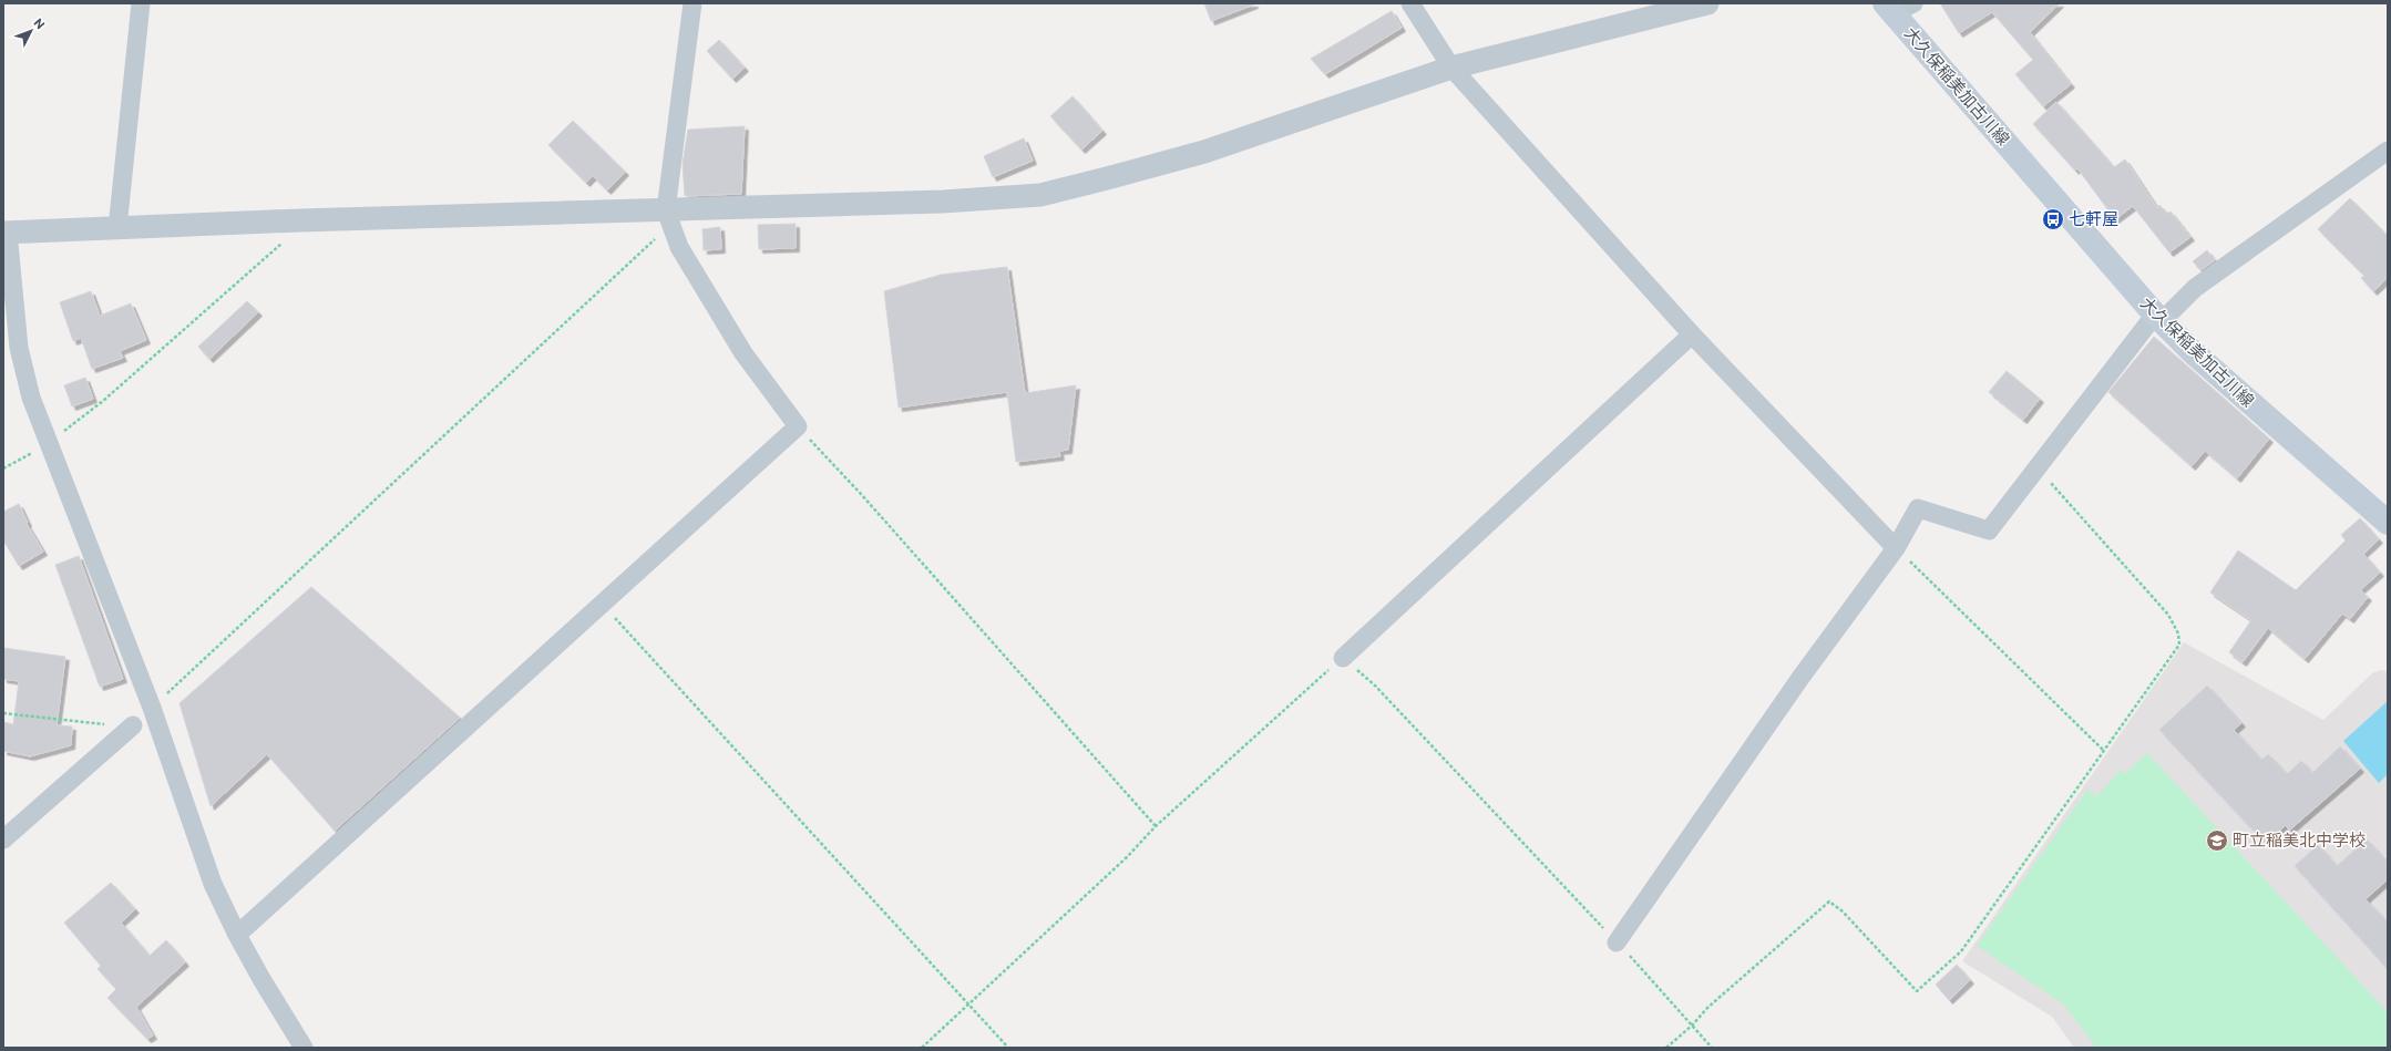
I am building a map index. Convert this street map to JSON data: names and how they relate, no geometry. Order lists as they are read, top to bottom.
{
  "streets": {
    "main road": ["大久保稲美加古川線"]
  },
  "places": {
    "bus stop": ["七軒屋"],
    "school or university": ["町立稲美北中学校"]
  },
  "north": "top right"
}
